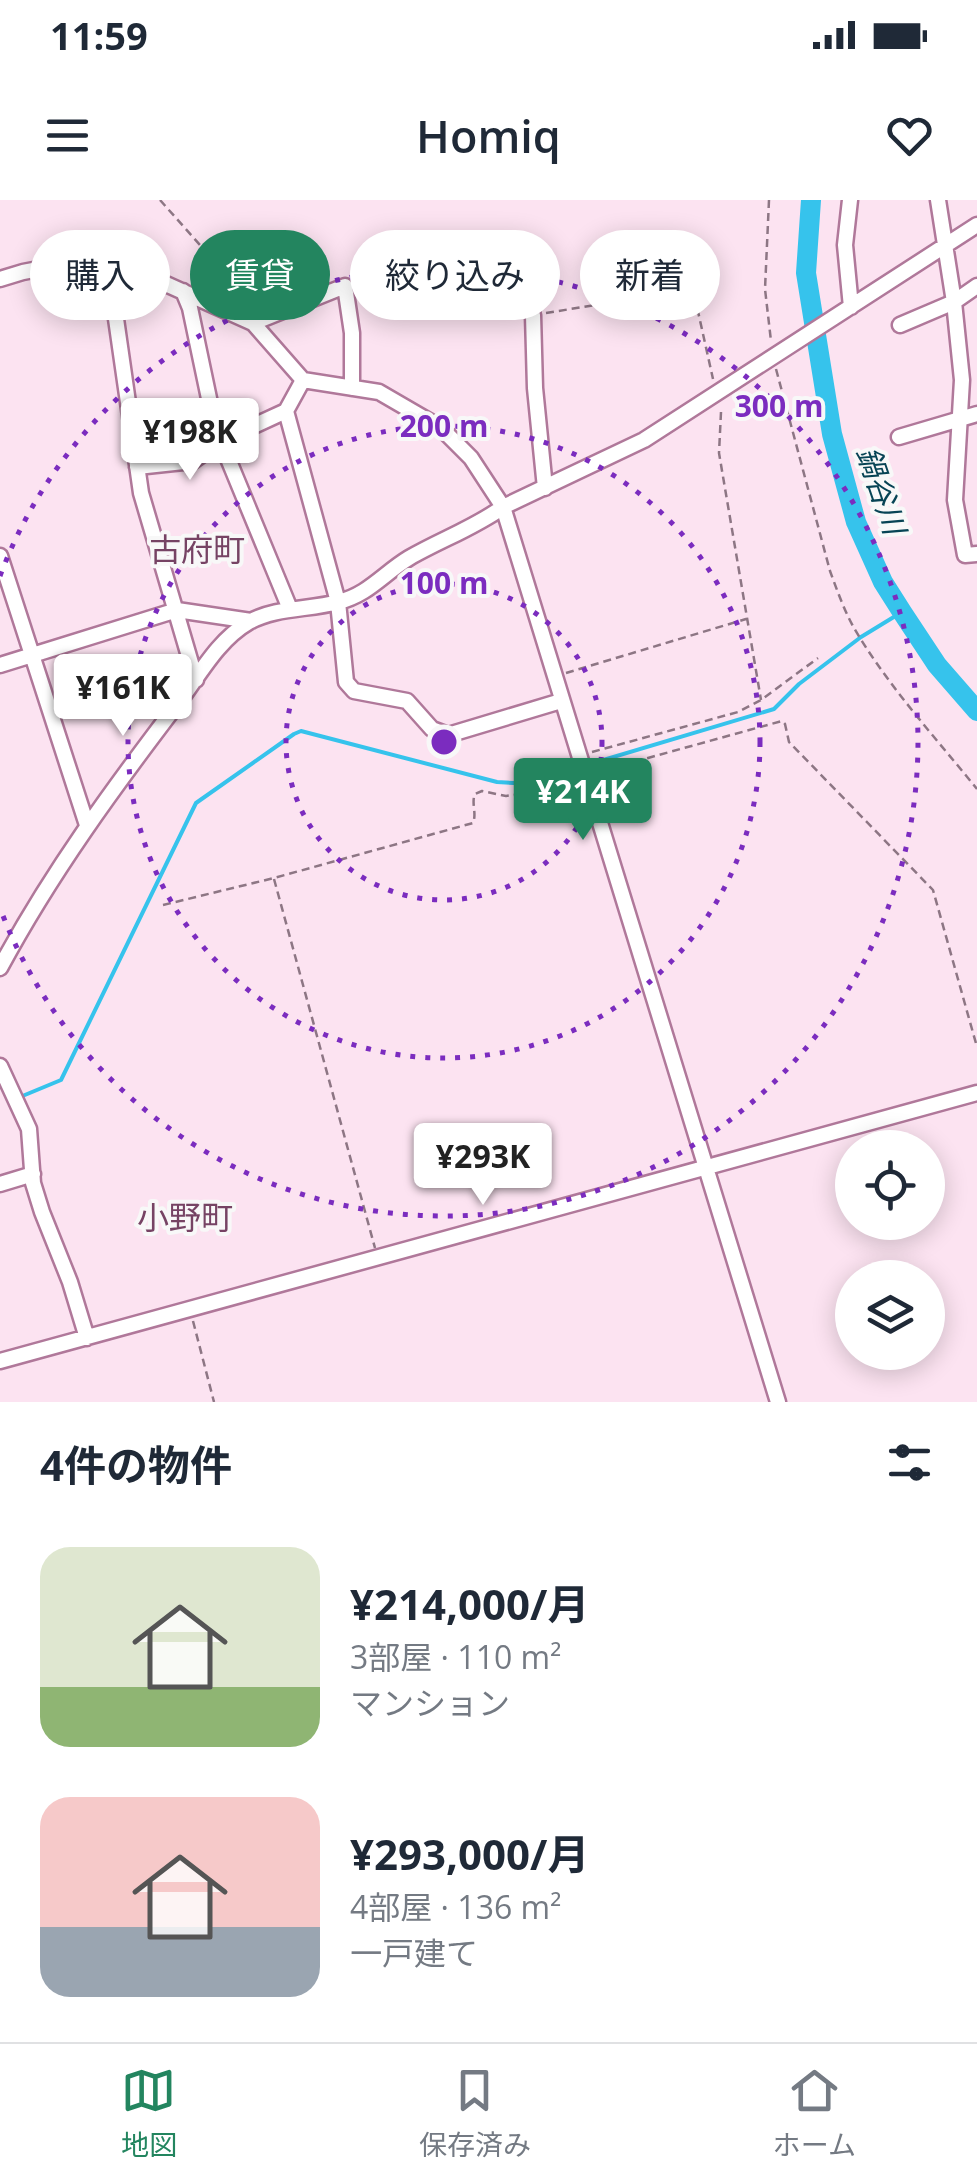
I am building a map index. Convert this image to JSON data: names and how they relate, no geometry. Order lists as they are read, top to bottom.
{
  "districts": ["古府町", "小野町"],
  "water": ["鍋谷川"],
  "page": {
    "status": "11:59",
    "header": "Homiq",
    "chip": [
      "購入",
      "賃貸",
      "絞り込み",
      "新着"
    ],
    "price": [
      "¥198K",
      "¥161K",
      "¥214K",
      "¥293K"
    ],
    "heading": "4件の物件",
    "list": [
      {
        "name": "¥214,000/月",
        "note": "3部屋 · 110 m² · マンション"
      },
      {
        "name": "¥293,000/月",
        "note": "4部屋 · 136 m² · 一戸建て"
      }
    ],
    "tabs": ["地図", "保存済み", "ホーム"]
  },
  "rings": ["300 m", "200 m", "100 m"]
}
